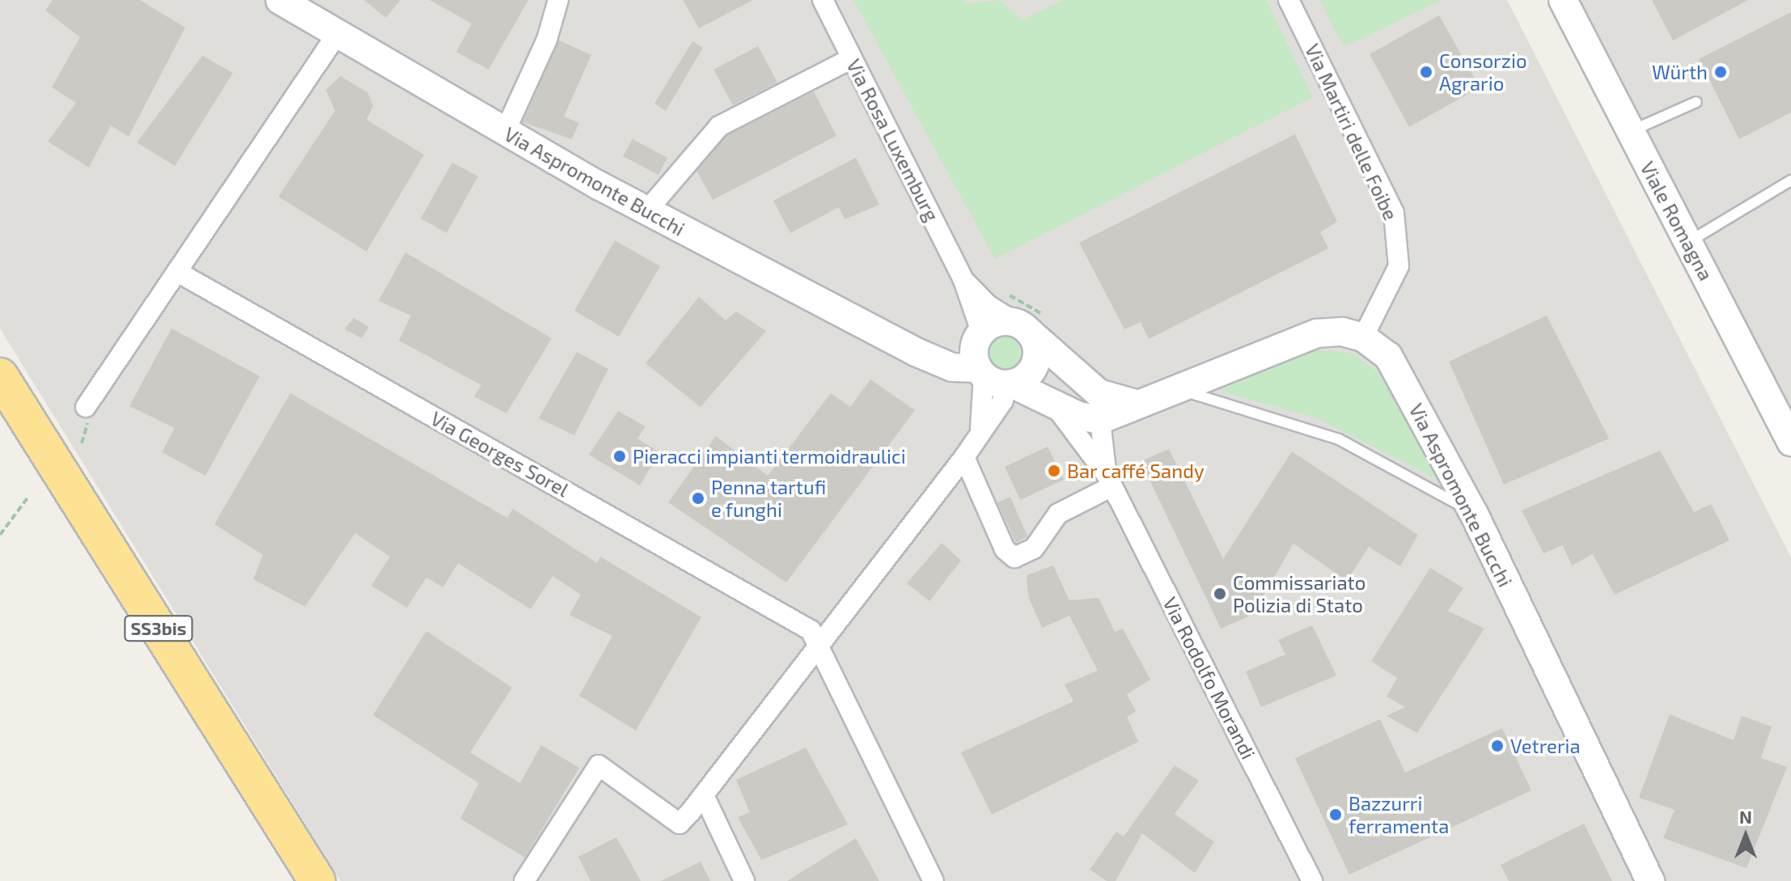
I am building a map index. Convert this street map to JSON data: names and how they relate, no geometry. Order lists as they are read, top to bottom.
{
  "streets": {
    "highway": ["SS3bis"],
    "street": [
      "Via Martiri delle Foibe",
      "Via Rosa Luxemburg",
      "Via Aspromonte Bucchi",
      "Viale Romagna",
      "Via Georges Sorel",
      "Via Rodolfo Morandi"
    ]
  },
  "crossings": [
    ["Via Martiri delle Foibe", "Via Aspromonte Bucchi"],
    ["Via Rosa Luxemburg", "Via Aspromonte Bucchi"],
    ["Via Aspromonte Bucchi", "Via Rodolfo Morandi"]
  ],
  "places": [
    "Consorzio Agrario",
    "Würth",
    "Pieracci impianti termoidraulici",
    "Bar caffé Sandy",
    "Penna tartufi e funghi",
    "Commissariato Polizia di Stato",
    "Vetreria",
    "Bazzurri ferramenta"
  ],
  "north": "top"
}
